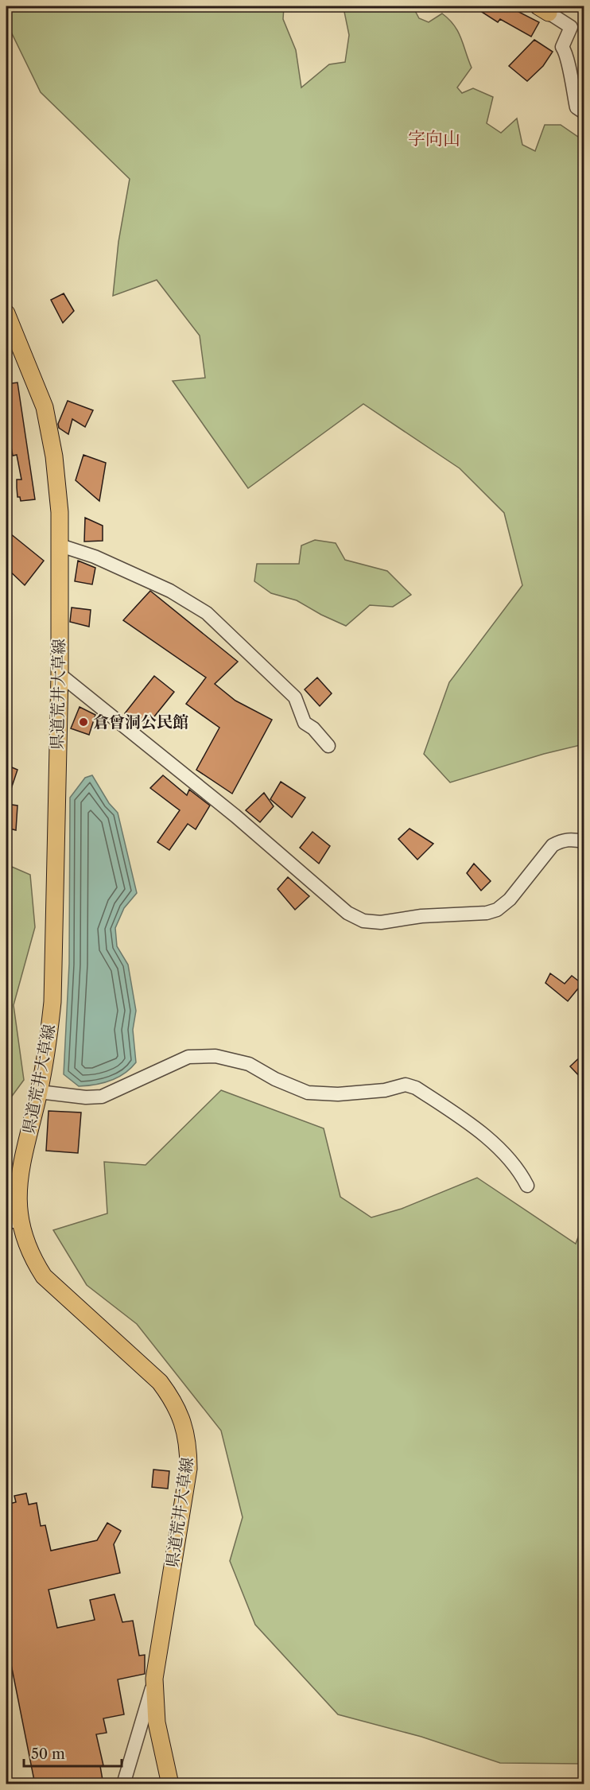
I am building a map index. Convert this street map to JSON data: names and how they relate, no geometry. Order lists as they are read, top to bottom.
{
  "streets": {
    "main road": ["県道荒井大草線"]
  },
  "districts": ["字向山"],
  "places": ["倉曾洞公民館"],
  "scale_bar": "50 m"
}
